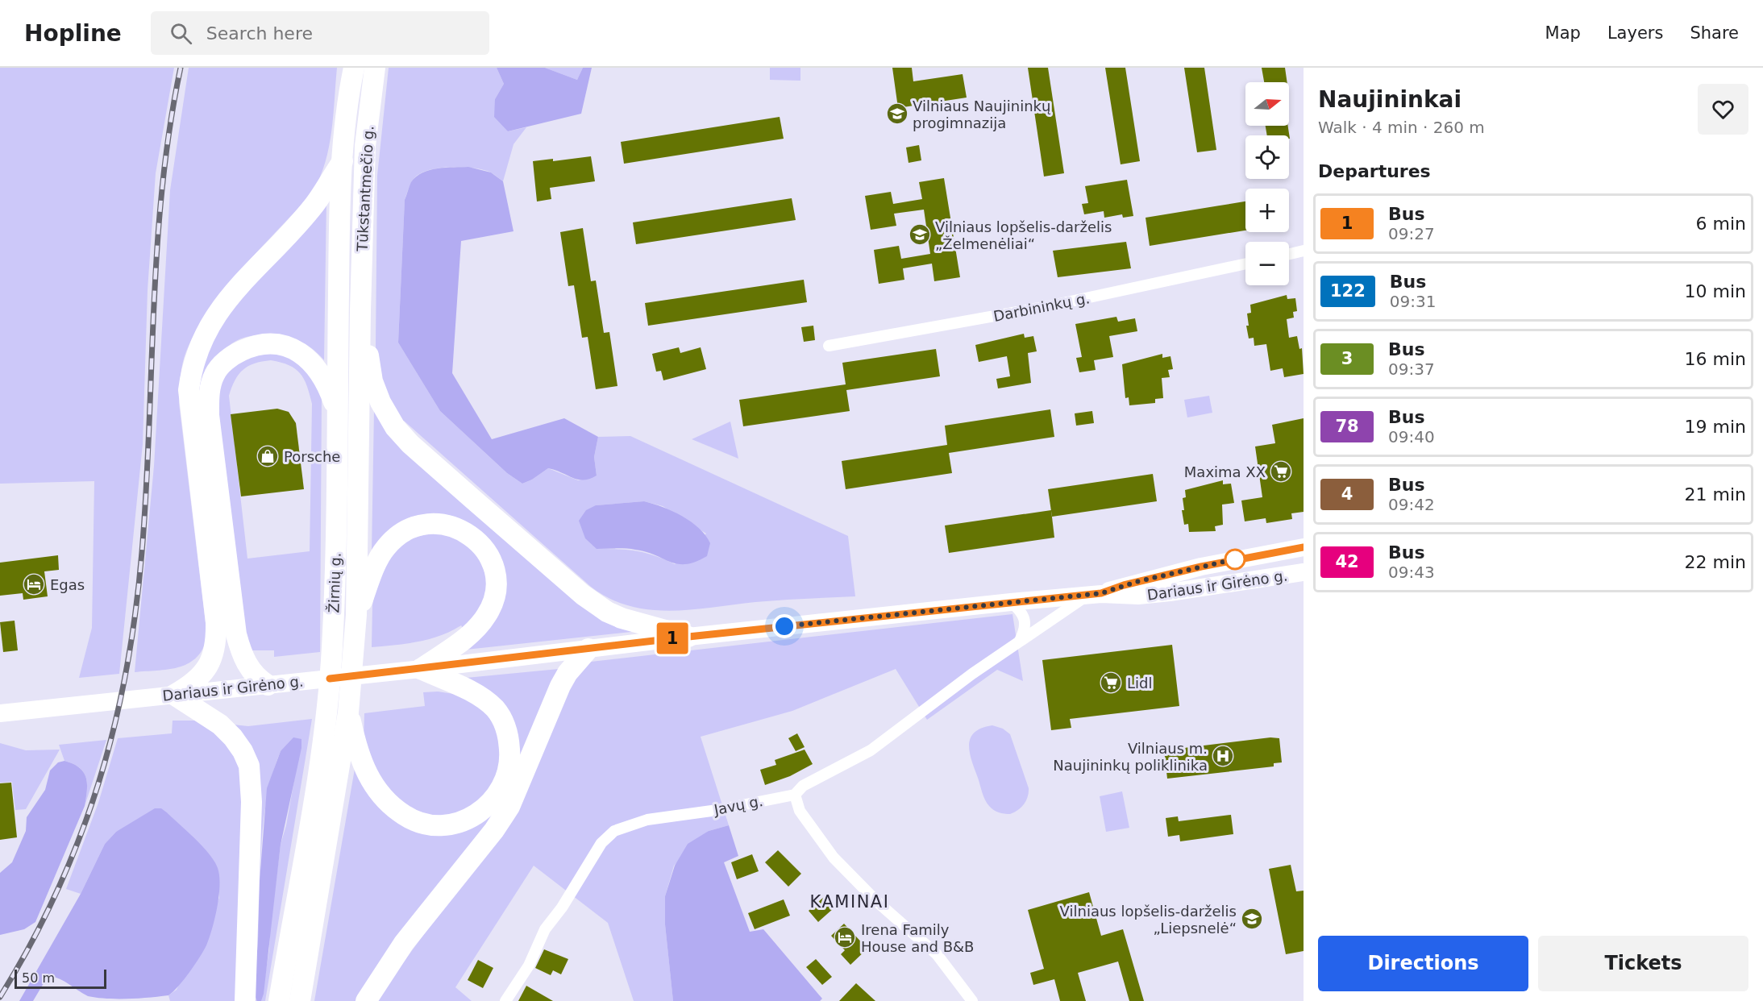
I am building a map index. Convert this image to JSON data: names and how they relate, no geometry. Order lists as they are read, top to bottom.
{
  "streets": {
    "highway": ["Tūkstantmečio g.", "Žirnių g."],
    "main road": ["Dariaus ir Girėno g."],
    "street": ["Darbininkų g.", "Javų g."]
  },
  "crossings": [
    ["Tūkstantmečio g.", "Žirnių g."],
    ["Dariaus ir Girėno g.", "Javų g."]
  ],
  "districts": ["KAMINAI"],
  "places": {
    "school or university": ["Vilniaus Naujininkų progimnazija", "Vilniaus lopšelis-darželis „Želmenėliai“", "Vilniaus lopšelis-darželis „Liepsnelė“"],
    "shop": ["Porsche"],
    "supermarket": ["Maxima XX", "Lidl"],
    "hotel": ["Egas", "Irena Family House and B&B"],
    "hospital": ["Vilniaus m. Naujininkų poliklinika"]
  },
  "lines": ["bus line 1"],
  "scale_bar": "50 m",
  "north": "right",
  "page": {
    "header": "Hopline",
    "search": "Search here",
    "nav": ["Map", "Layers", "Share"],
    "on_map": "1",
    "heading": [
      ["Naujininkai", "Walk · 4 min · 260 m"],
      "Departures"
    ],
    "map_buttons": ["+", "−"],
    "list": [
      {
        "mark": "1",
        "name": "Bus",
        "note": "09:27",
        "value": "6 min"
      },
      {
        "mark": "122",
        "name": "Bus",
        "note": "09:31",
        "value": "10 min"
      },
      {
        "mark": "3",
        "name": "Bus",
        "note": "09:37",
        "value": "16 min"
      },
      {
        "mark": "78",
        "name": "Bus",
        "note": "09:40",
        "value": "19 min"
      },
      {
        "mark": "4",
        "name": "Bus",
        "note": "09:42",
        "value": "21 min"
      },
      {
        "mark": "42",
        "name": "Bus",
        "note": "09:43",
        "value": "22 min"
      }
    ],
    "buttons": ["Directions", "Tickets"],
    "scale": "50 m"
  }
}
